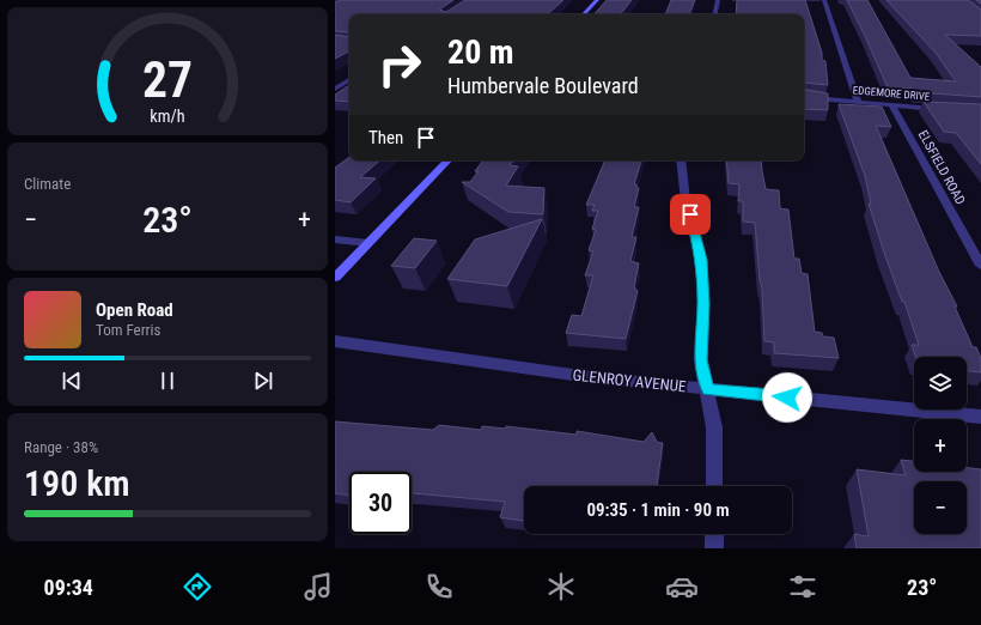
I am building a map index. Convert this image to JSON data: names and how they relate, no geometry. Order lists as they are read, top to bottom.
{
  "streets": {
    "street": ["EDGEMORE DRIVE", "ELSFIELD ROAD", "GLENROY AVENUE"]
  },
  "crossings": [
    ["EDGEMORE DRIVE", "ELSFIELD ROAD"]
  ],
  "page": {
    "turn": ["20 m", "Humbervale Boulevard"],
    "then": "Then",
    "tile": [
      "Climate",
      ["Range · 38%", "190 km"]
    ],
    "heat": ["−", "23°", "+"],
    "song": ["Open Road", "Tom Ferris"],
    "map_buttons": ["+", "−"],
    "limit": "30",
    "trip": "09:35 · 1 min · 90 m",
    "tabs": ["09:34", "23°"],
    "gauge": ["27", "km/h"]
  }
}
